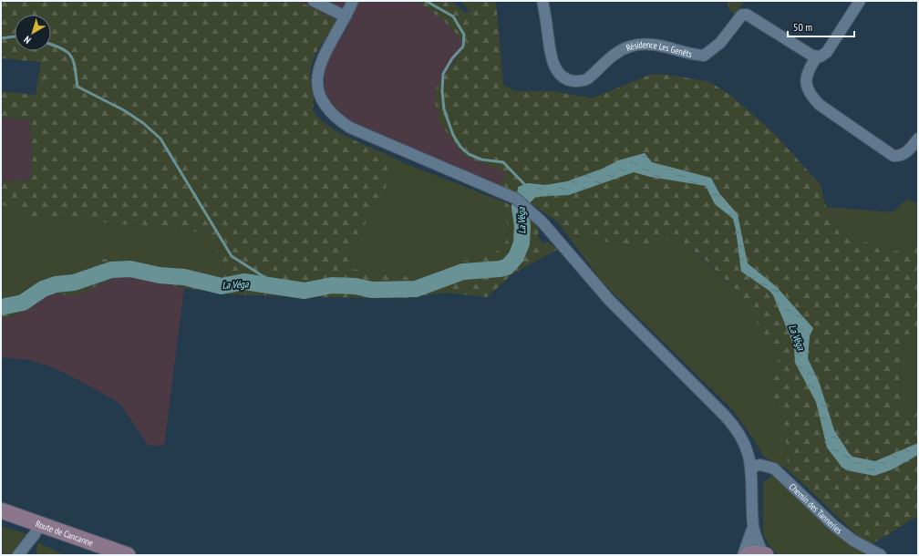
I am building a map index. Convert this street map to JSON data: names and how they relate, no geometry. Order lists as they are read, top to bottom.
{
  "streets": {
    "main road": ["Route de Cancanne"],
    "street": ["Résidence Les Genêts", "Chemin des Tanneries"]
  },
  "water": ["La Véga"],
  "scale_bar": "50 m",
  "north": "bottom left"
}
